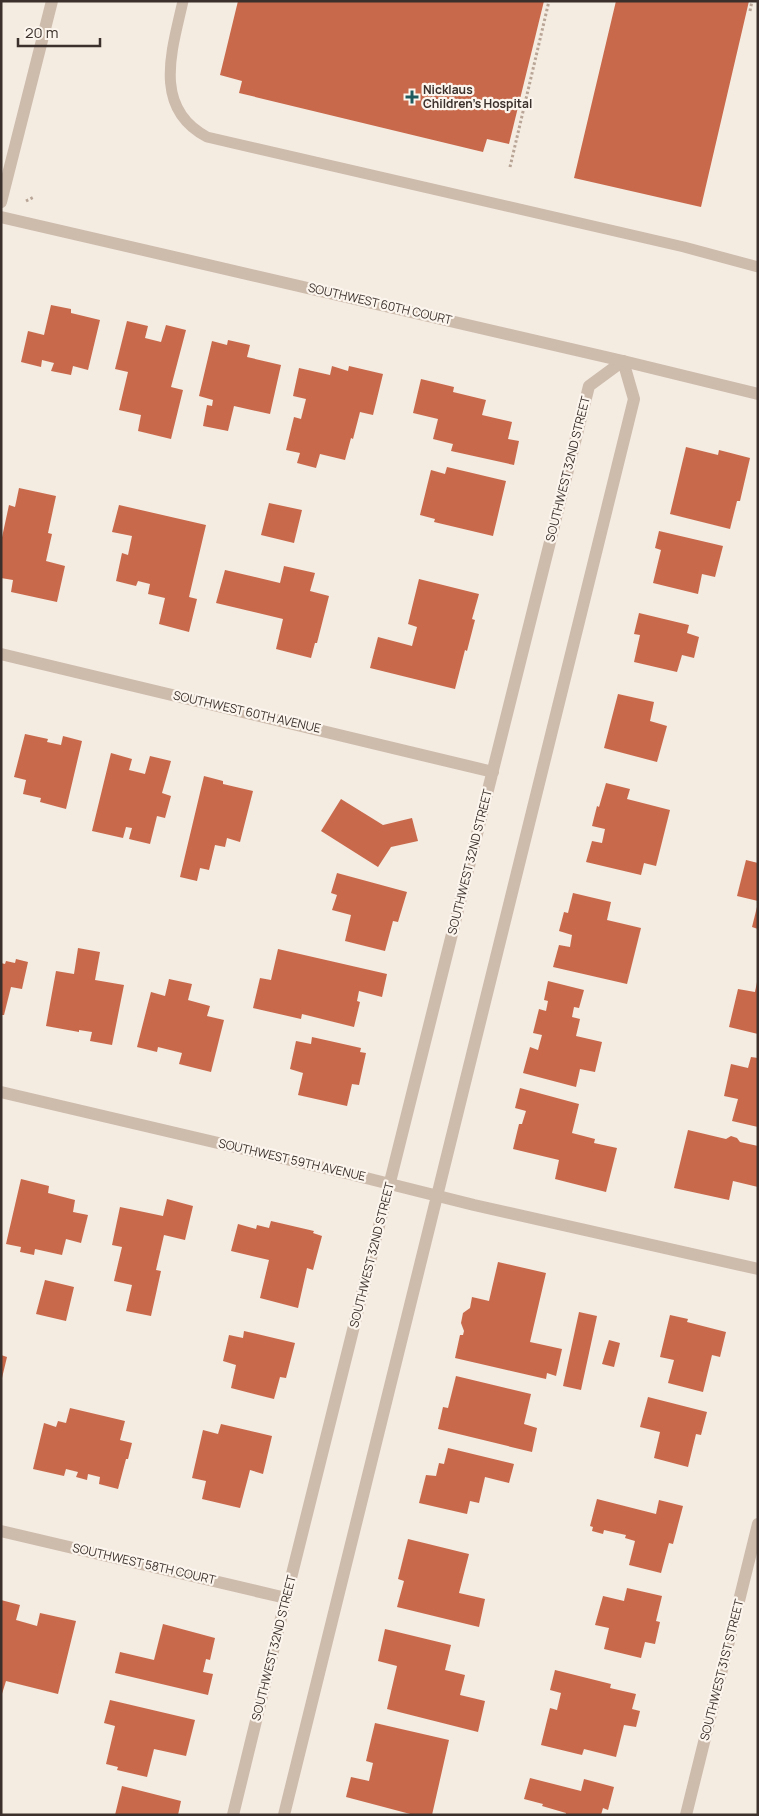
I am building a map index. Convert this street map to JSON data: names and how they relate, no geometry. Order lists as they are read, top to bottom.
{
  "streets": {
    "street": [
      "SOUTHWEST 60TH COURT",
      "SOUTHWEST 32ND STREET",
      "SOUTHWEST 60TH AVENUE",
      "SOUTHWEST 59TH AVENUE",
      "SOUTHWEST 58TH COURT",
      "SOUTHWEST 31ST STREET"
    ]
  },
  "crossings": [
    ["SOUTHWEST 60TH COURT", "SOUTHWEST 32ND STREET"],
    ["SOUTHWEST 32ND STREET", "SOUTHWEST 60TH AVENUE"],
    ["SOUTHWEST 32ND STREET", "SOUTHWEST 59TH AVENUE"],
    ["SOUTHWEST 32ND STREET", "SOUTHWEST 58TH COURT"]
  ],
  "places": {
    "health": ["Nicklaus Children's Hospital"]
  },
  "scale_bar": "20 m"
}
